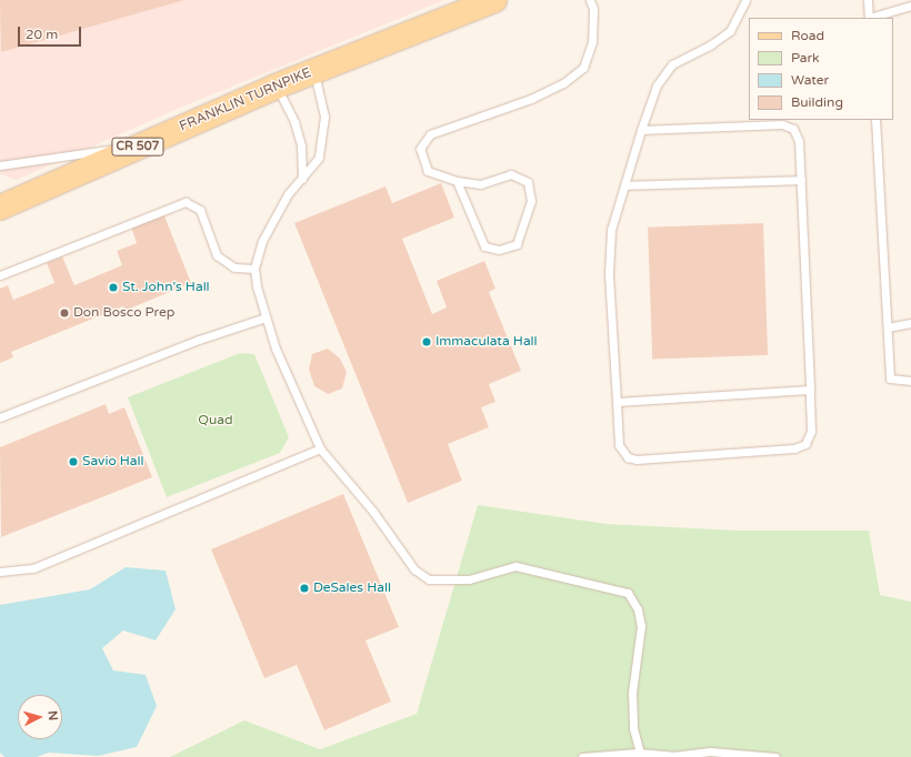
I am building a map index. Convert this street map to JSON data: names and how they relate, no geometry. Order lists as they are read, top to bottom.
{
  "streets": {
    "main road": ["FRANKLIN TURNPIKE", "CR 507"]
  },
  "parks": ["Quad"],
  "places": [
    "St. John’s Hall",
    "Don Bosco Prep",
    "Immaculata Hall",
    "Savio Hall",
    "DeSales Hall"
  ],
  "legend": [
    "Road",
    "Park",
    "Water",
    "Building"
  ],
  "scale_bar": "20 m",
  "north": "right"
}
